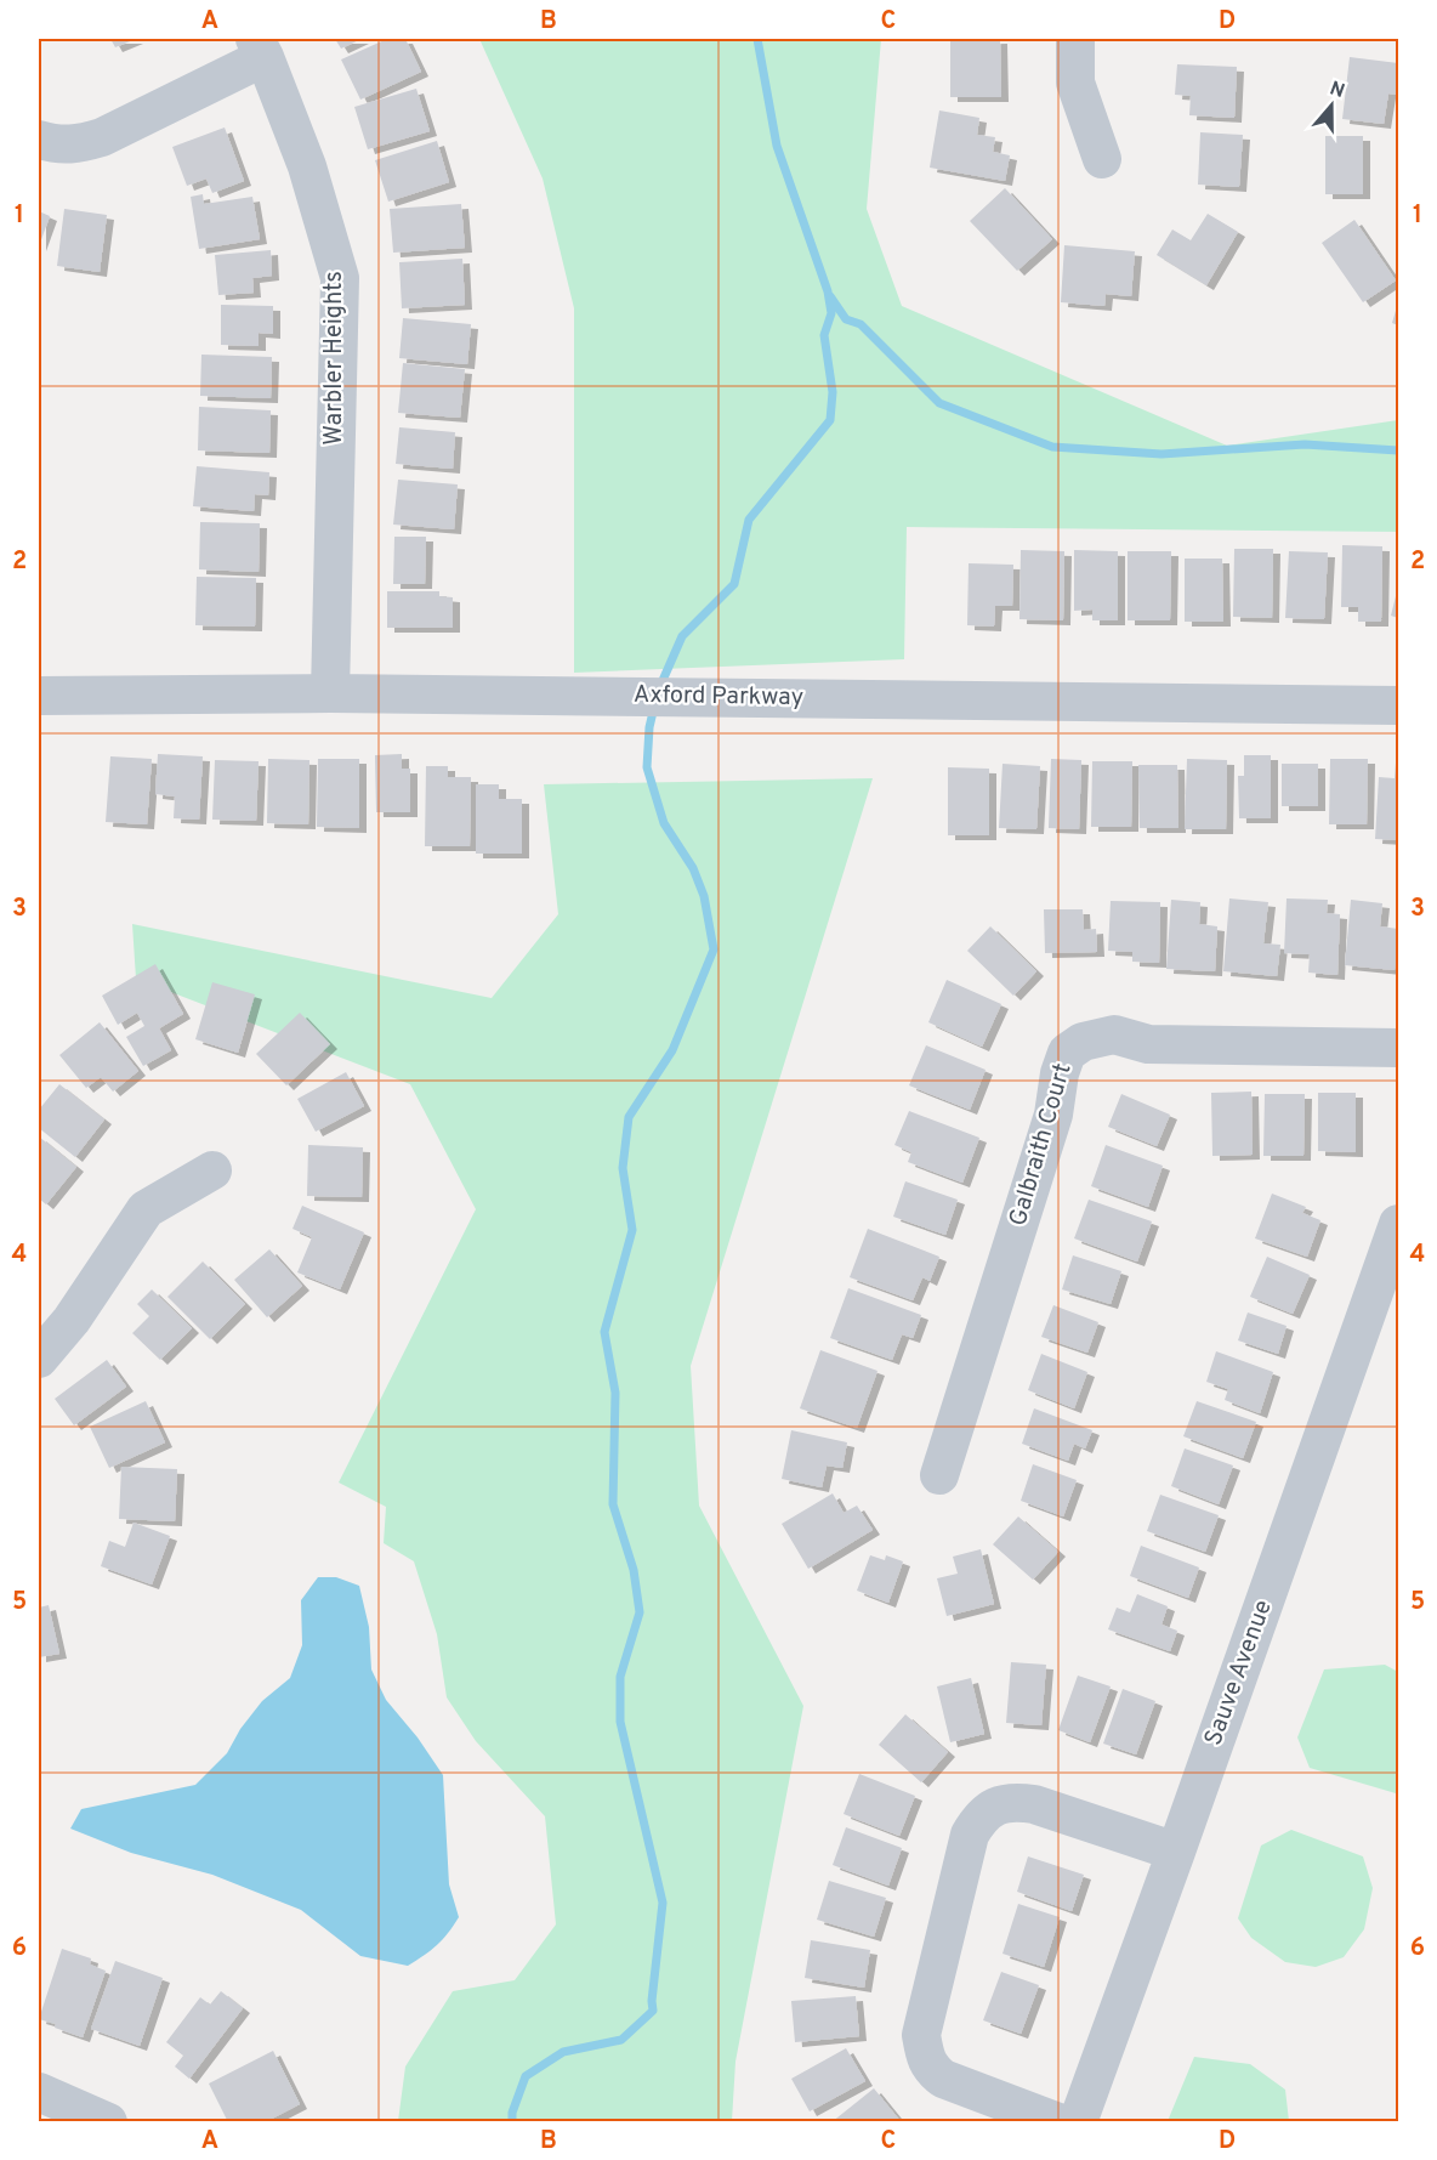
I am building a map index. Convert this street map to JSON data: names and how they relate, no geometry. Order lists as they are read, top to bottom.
{
  "streets": {
    "street": [
      "Warbler Heights",
      "Axford Parkway",
      "Galbraith Court",
      "Sauve Avenue"
    ]
  },
  "crossings": [
    ["Warbler Heights", "Axford Parkway"]
  ],
  "north": "top",
  "grid": {
    "columns": [
      "A",
      "B",
      "C",
      "D"
    ],
    "rows": [
      "1",
      "2",
      "3",
      "4",
      "5",
      "6"
    ]
  }
}
